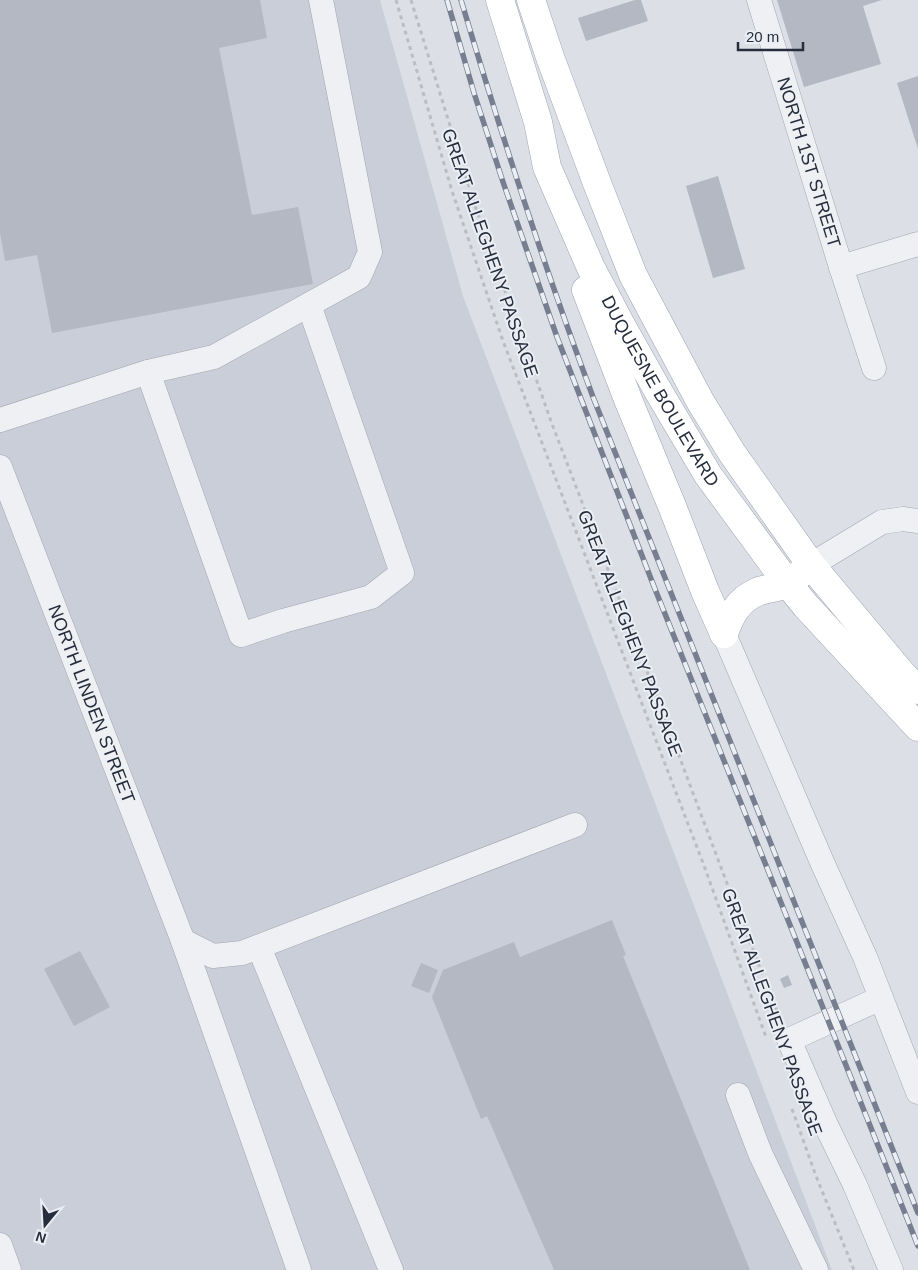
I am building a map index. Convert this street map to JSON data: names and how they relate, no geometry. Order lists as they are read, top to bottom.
{
  "streets": {
    "main road": ["DUQUESNE BOULEVARD"],
    "street": ["NORTH 1ST STREET", "NORTH LINDEN STREET"],
    "path": ["GREAT ALLEGHENY PASSAGE"]
  },
  "scale_bar": "20 m",
  "north": "bottom"
}
